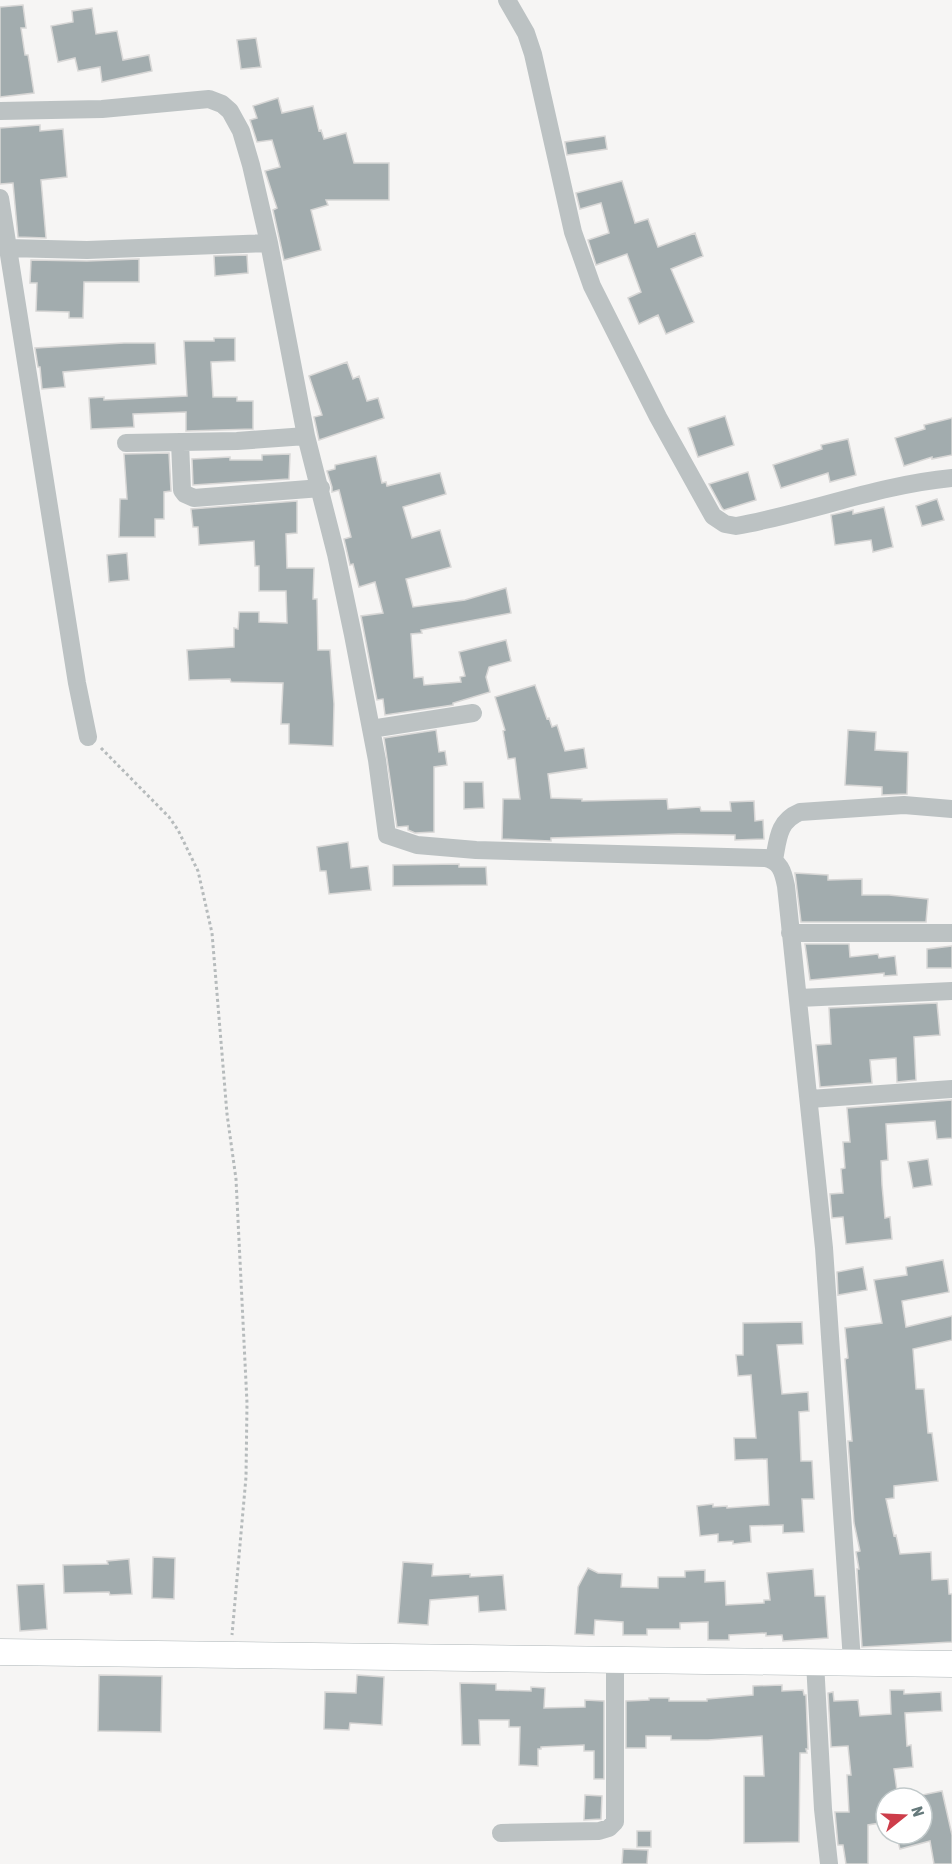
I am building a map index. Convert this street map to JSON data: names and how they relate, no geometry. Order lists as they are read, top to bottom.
{
  "north": "right"
}
